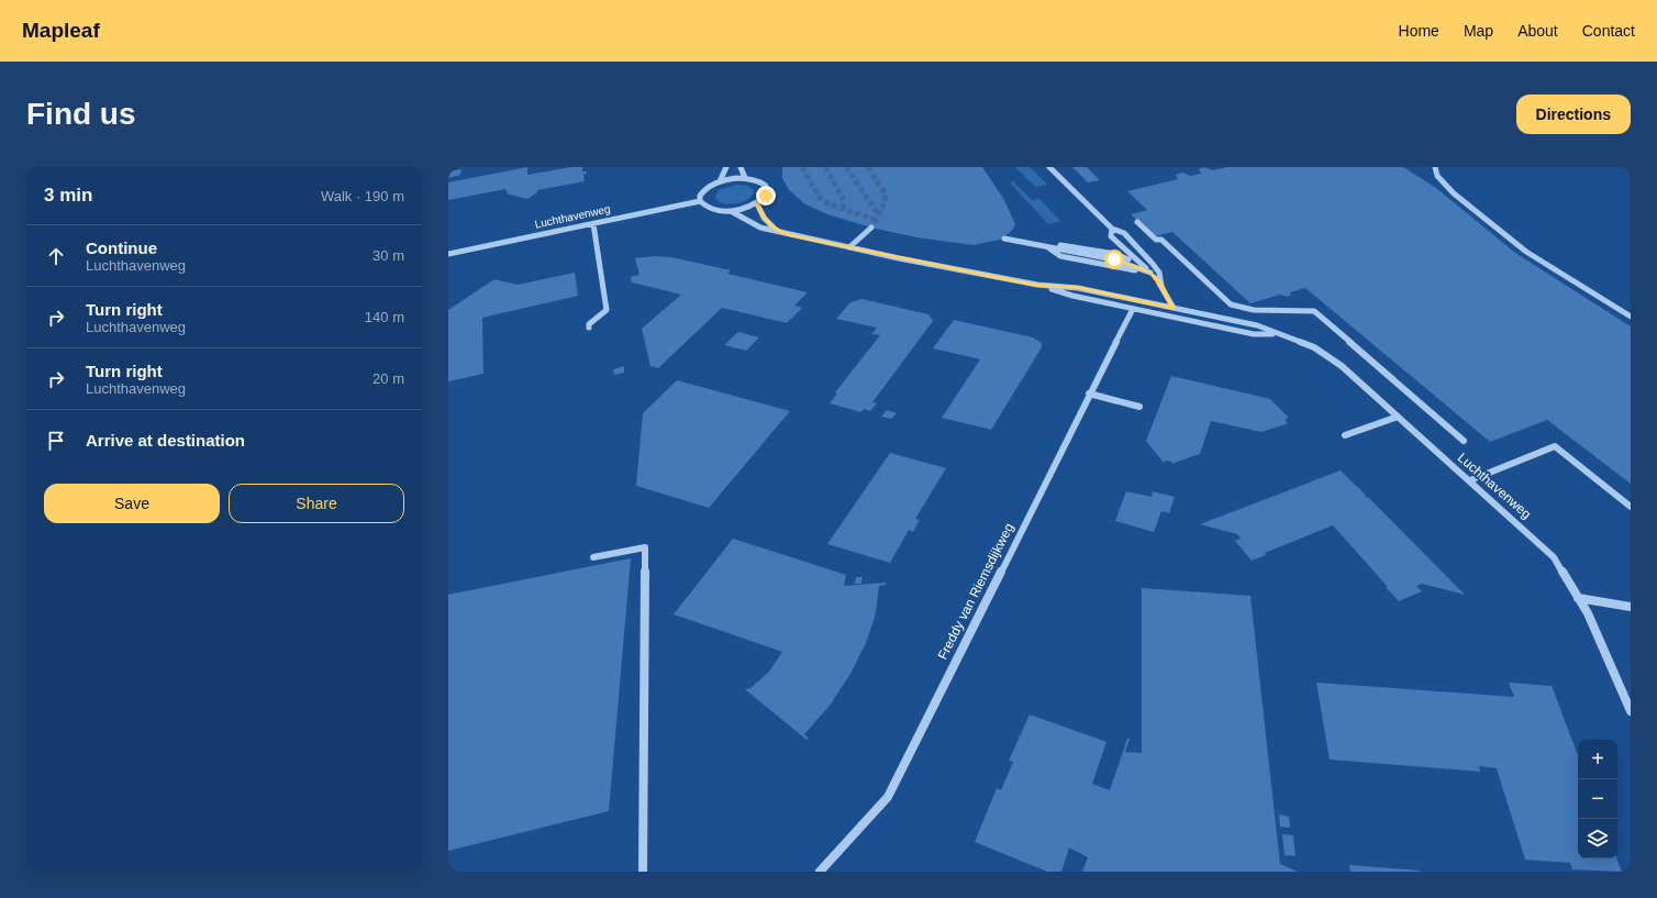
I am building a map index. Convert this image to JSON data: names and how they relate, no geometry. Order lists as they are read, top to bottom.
{
  "streets": {
    "street": ["Luchthavenweg", "Freddy van Riemsdijkweg"]
  },
  "crossings": [
    ["Luchthavenweg", "Freddy van Riemsdijkweg"]
  ],
  "page": {
    "header": "Mapleaf",
    "nav": [
      "Home",
      "Map",
      "About",
      "Contact"
    ],
    "buttons": [
      "Directions",
      ["Save", "Share"]
    ],
    "title": "Find us",
    "heading": ["3 min", "Walk · 190 m"],
    "list": [
      ["Continue", "Luchthavenweg", "30 m"],
      ["Turn right", "Luchthavenweg", "140 m"],
      ["Turn right", "Luchthavenweg", "20 m"],
      "Arrive at destination"
    ],
    "map_buttons": ["+", "−"]
  }
}
